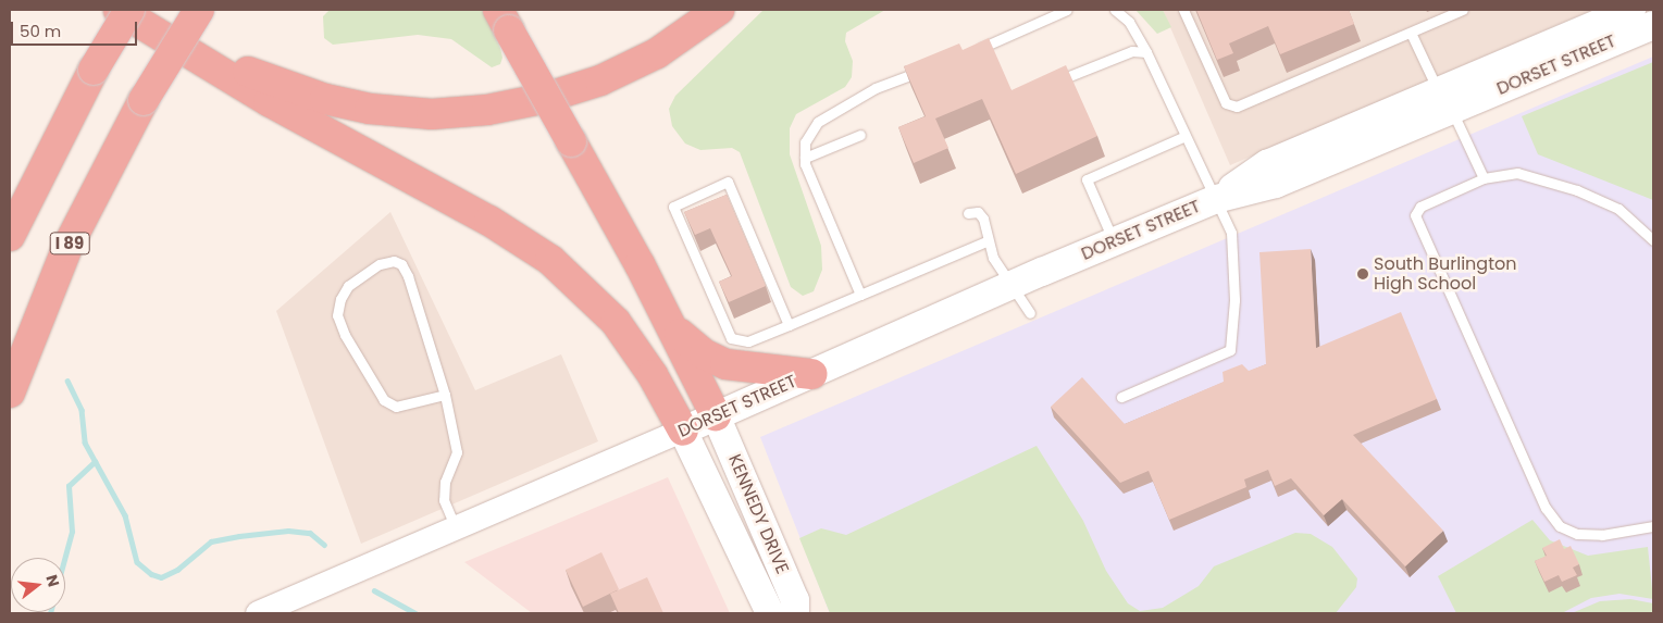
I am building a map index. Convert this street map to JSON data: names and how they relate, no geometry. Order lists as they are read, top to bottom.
{
  "streets": {
    "highway": ["I 89"],
    "main road": ["DORSET STREET", "KENNEDY DRIVE"]
  },
  "crossings": [
    ["DORSET STREET", "KENNEDY DRIVE"]
  ],
  "places": ["South Burlington High School"],
  "scale_bar": "50 m",
  "north": "right"
}
